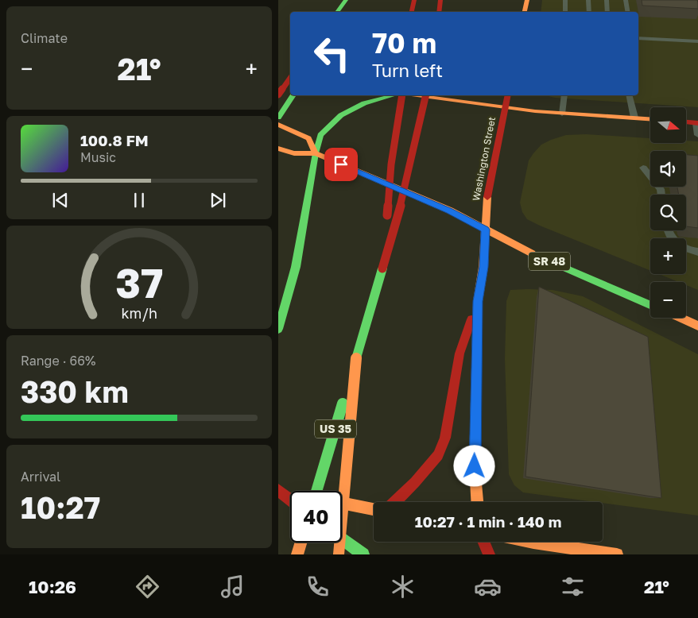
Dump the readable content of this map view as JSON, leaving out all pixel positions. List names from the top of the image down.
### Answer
{
  "streets": {
    "main road": ["Washington Street", "SR 48", "US 35"]
  },
  "crossings": [
    ["Washington Street", "SR 48"]
  ],
  "north": "right",
  "page": {
    "tile": [
      "Climate",
      ["Range · 66%", "330 km"],
      ["Arrival", "10:27"]
    ],
    "turn": ["70 m", "Turn left"],
    "heat": ["−", "21°", "+"],
    "map_buttons": ["+", "−"],
    "song": ["100.8 FM", "Music"],
    "limit": "40",
    "trip": "10:27 · 1 min · 140 m",
    "tabs": ["10:26", "21°"],
    "gauge": ["37", "km/h"]
  }
}
